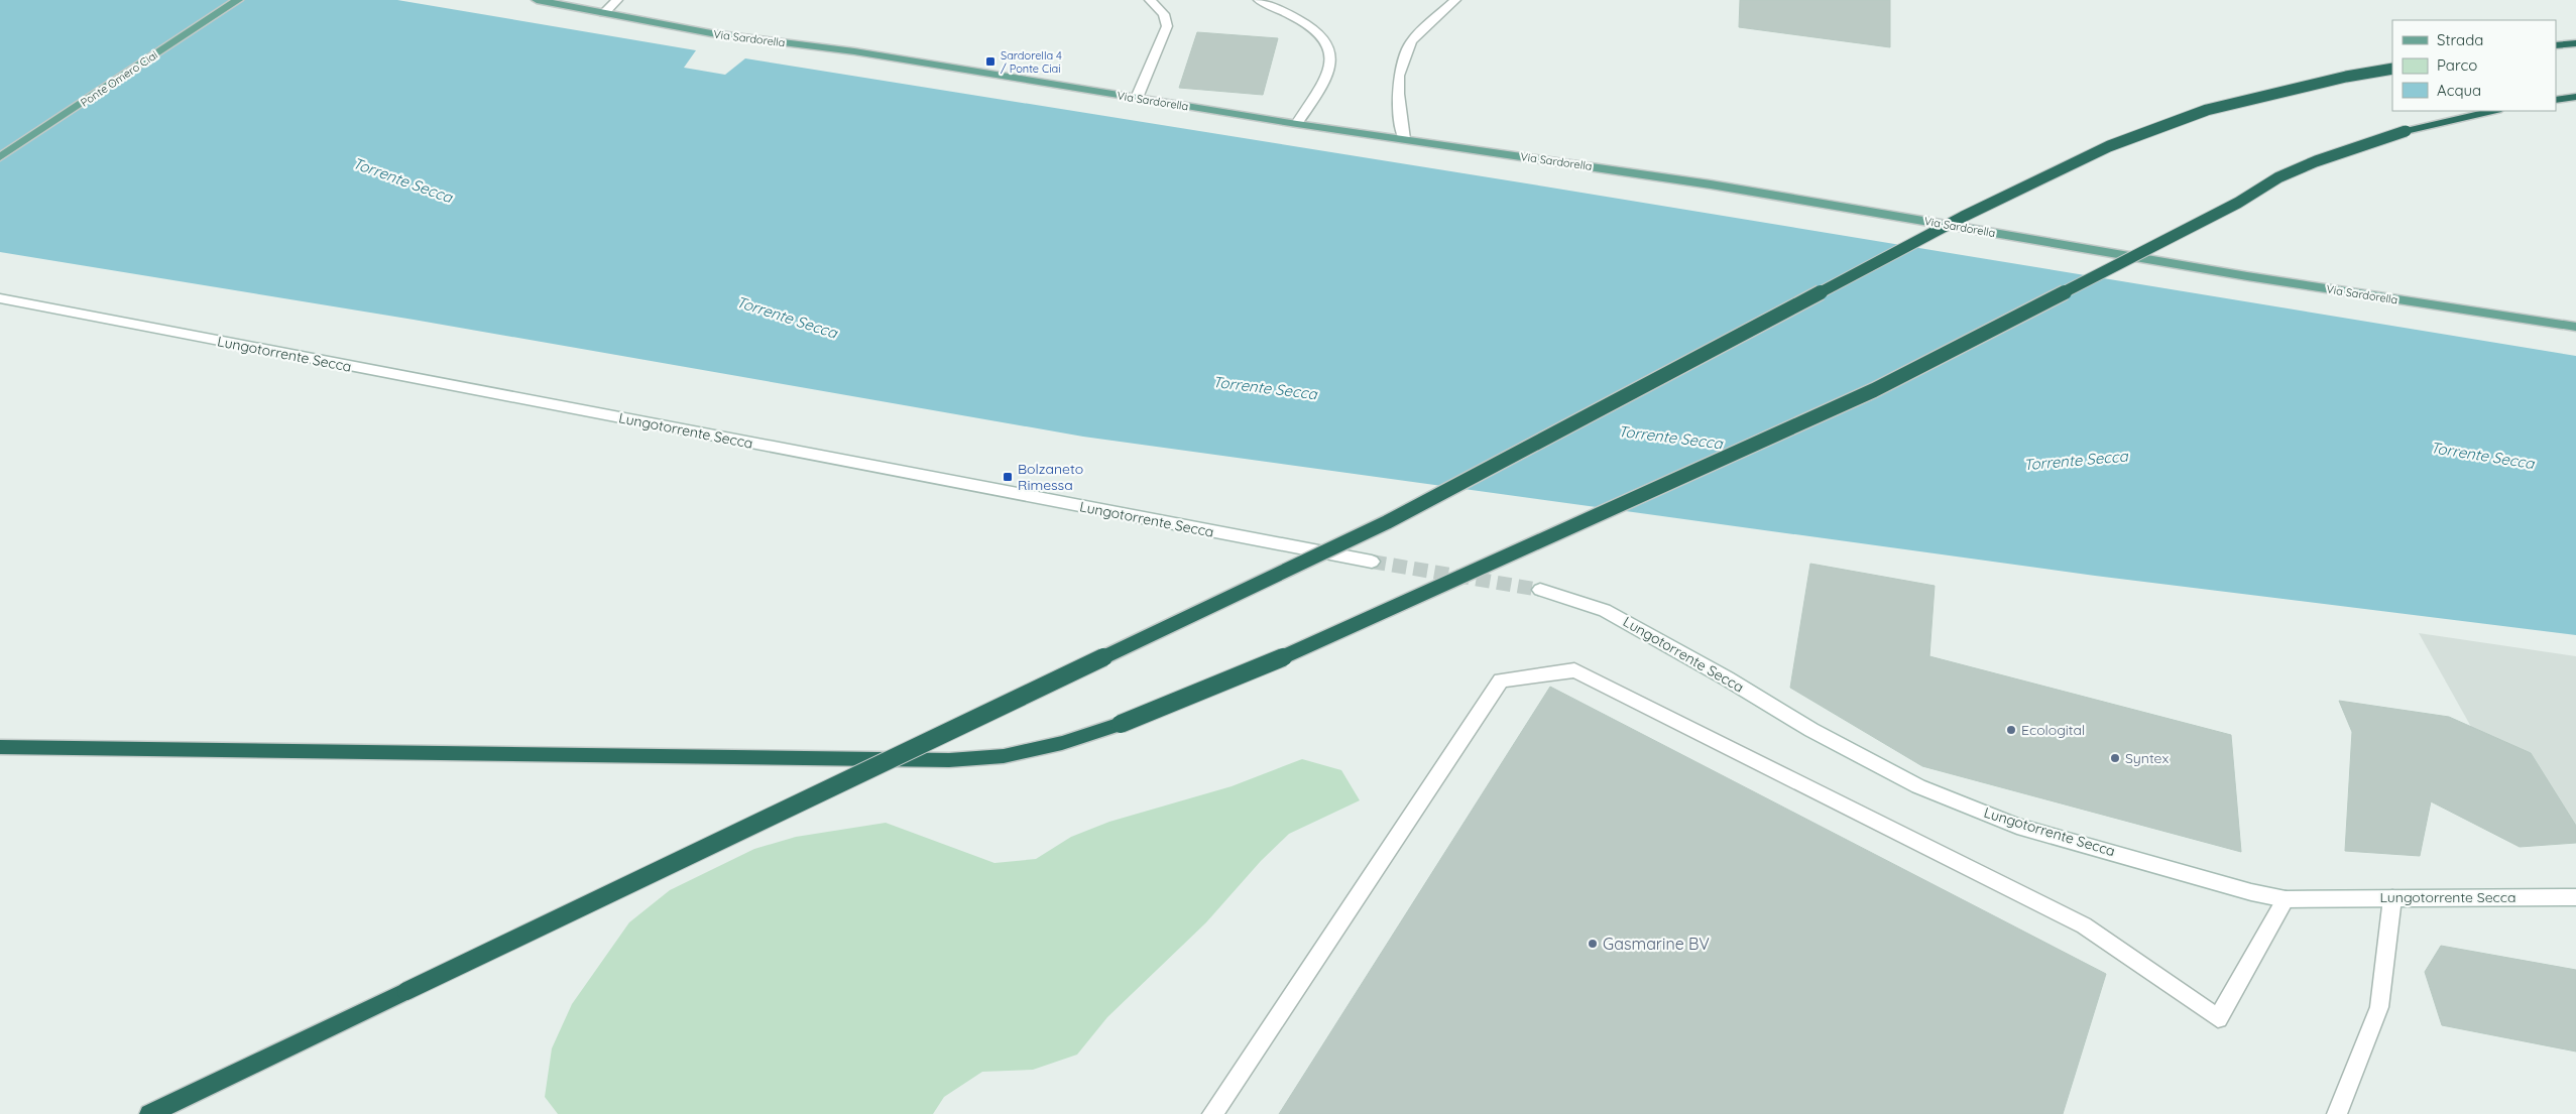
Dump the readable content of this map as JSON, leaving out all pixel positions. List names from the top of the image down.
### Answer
{
  "streets": {
    "main road": ["Via Sardorella", "Ponte Omero Ciai", "Lungotorrente Secca"]
  },
  "water": ["Torrente Secca"],
  "places": {
    "transit": ["Sardorella 4 / Ponte Ciai", "Bolzaneto Rimessa"],
    "other": ["Ecologital", "Syntex", "Gasmarine BV"]
  },
  "legend": ["Strada", "Parco", "Acqua"]
}
